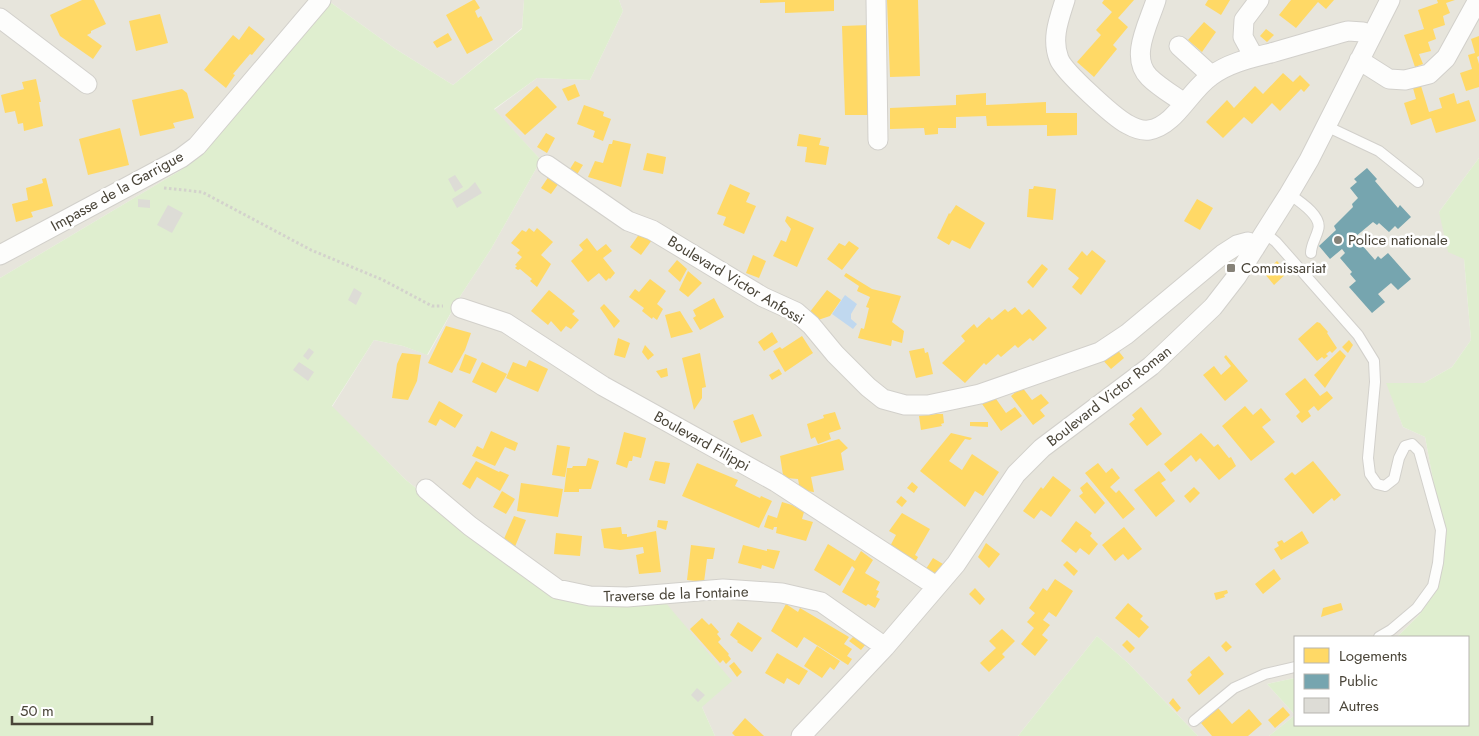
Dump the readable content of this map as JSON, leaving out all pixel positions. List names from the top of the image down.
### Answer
{
  "streets": {
    "street": [
      "Impasse de la Garrigue",
      "Boulevard Victor Anfossi",
      "Boulevard Victor Roman",
      "Boulevard Filippi",
      "Traverse de la Fontaine"
    ]
  },
  "crossings": [
    ["Boulevard Victor Anfossi", "Boulevard Victor Roman"],
    ["Boulevard Victor Roman", "Boulevard Filippi"],
    ["Boulevard Victor Roman", "Traverse de la Fontaine"]
  ],
  "places": {
    "other": ["Police nationale"],
    "transit": ["Commissariat"]
  },
  "legend": ["Logements", "Public", "Autres"],
  "scale_bar": "50 m"
}
